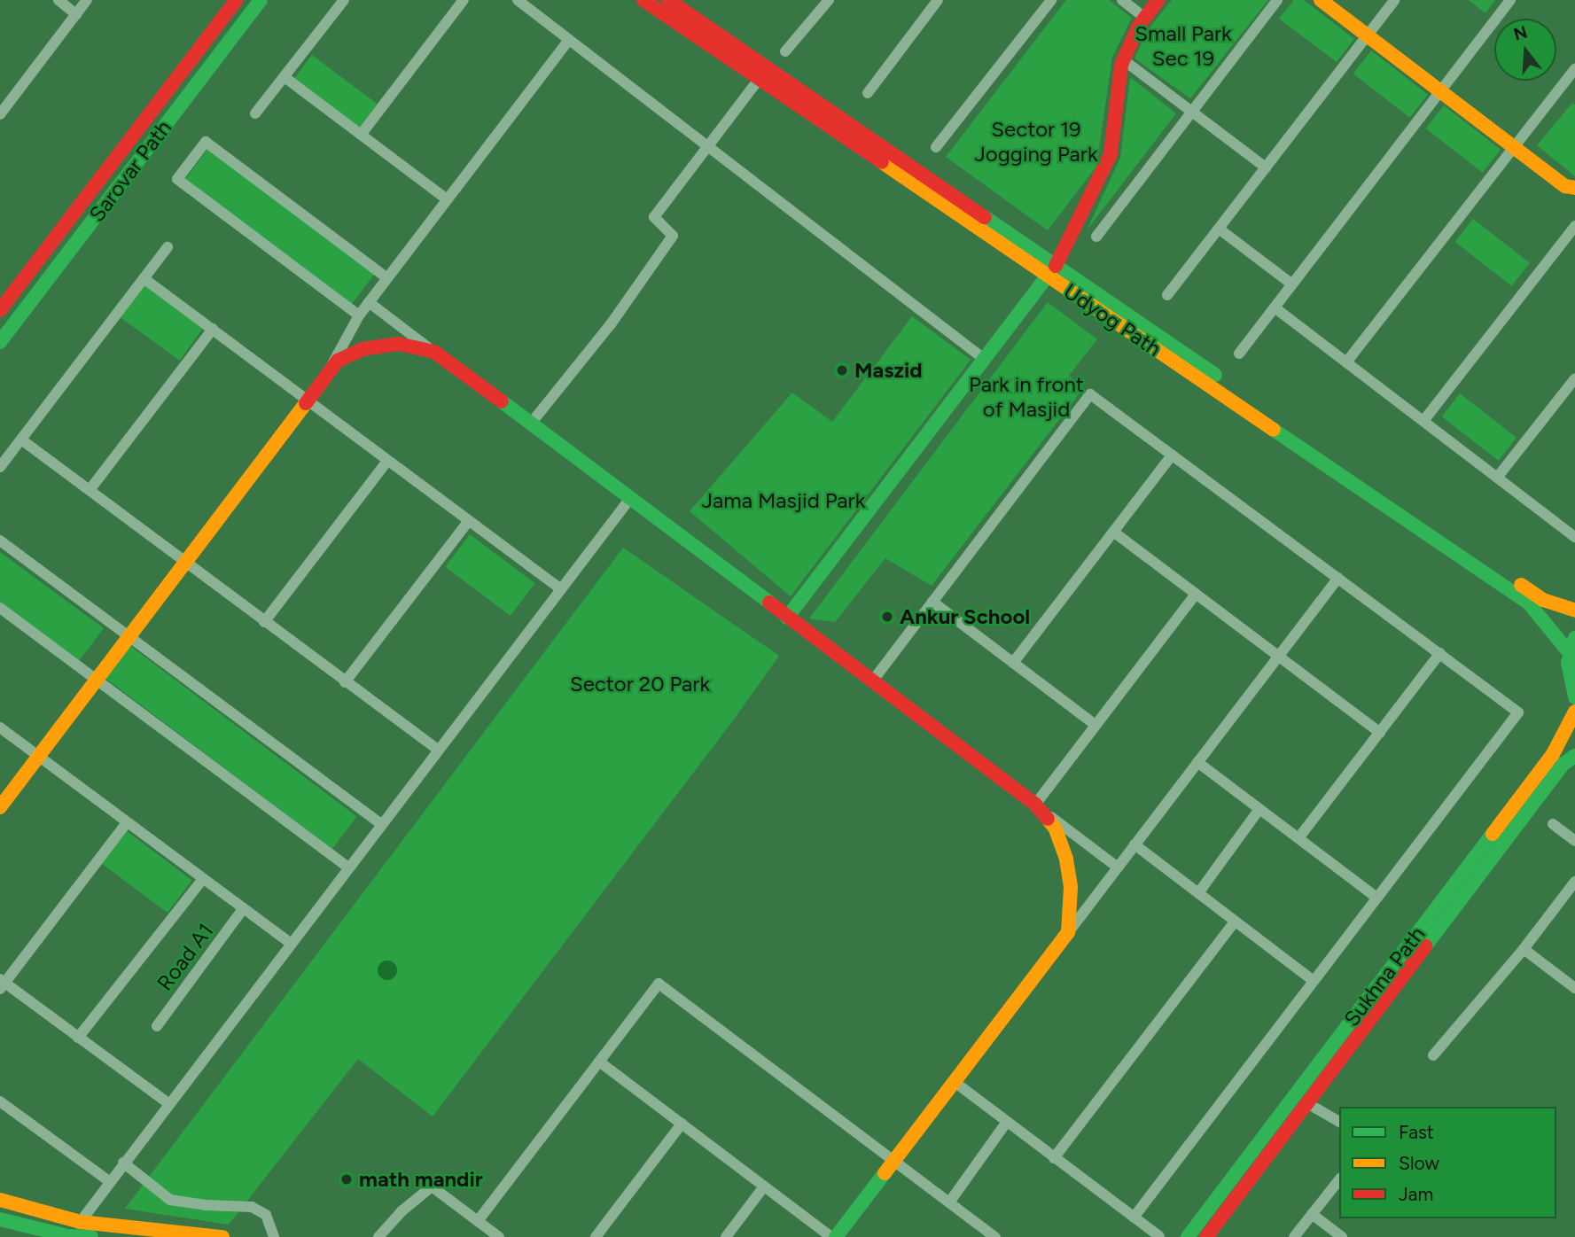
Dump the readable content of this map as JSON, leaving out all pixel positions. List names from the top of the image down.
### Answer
{
  "streets": {
    "main road": ["Sarovar Path", "Udyog Path", "Sukhna Path"],
    "street": ["Road A1"]
  },
  "parks": [
    "Small Park Sec 19",
    "Sector 19 Jogging Park",
    "Park in front of Masjid",
    "Jama Masjid Park",
    "Sector 20 Park"
  ],
  "places": ["Maszid", "Ankur School", "math mandir"],
  "legend": ["Fast", "Slow", "Jam"],
  "north": "top"
}
